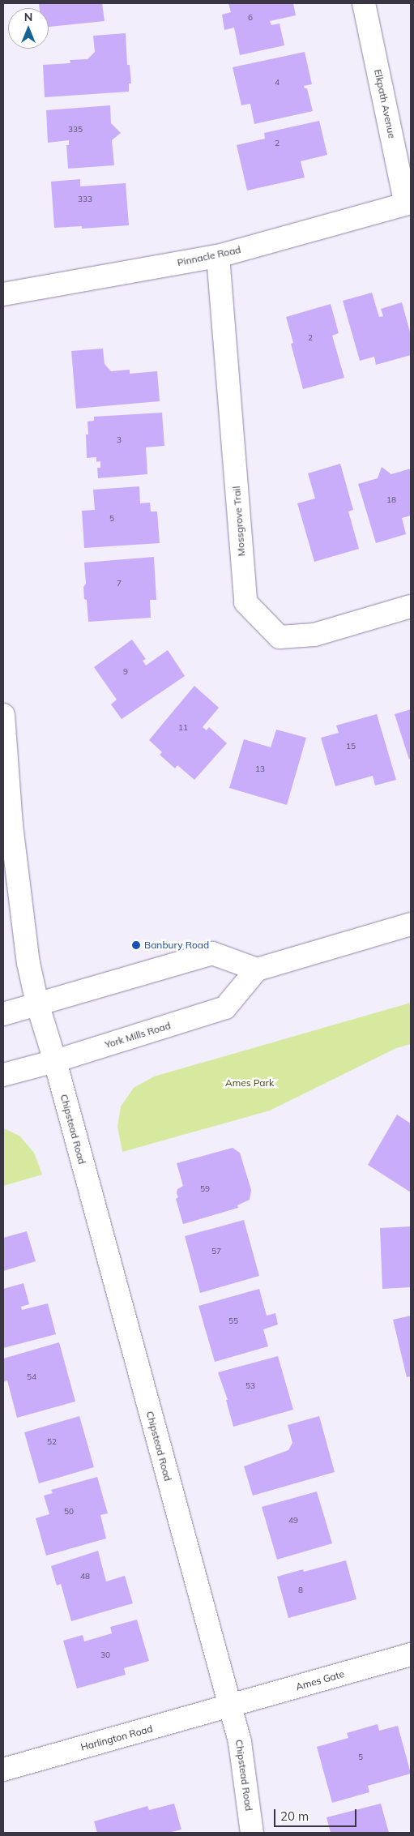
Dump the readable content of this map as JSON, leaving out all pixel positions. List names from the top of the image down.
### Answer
{
  "streets": {
    "street": [
      "Elkpath Avenue",
      "Pinnacle Road",
      "Mossgrove Trail",
      "York Mills Road",
      "Chipstead Road",
      "Ames Gate",
      "Harlington Road"
    ]
  },
  "crossings": [
    ["Elkpath Avenue", "Pinnacle Road"],
    ["Pinnacle Road", "Mossgrove Trail"],
    ["York Mills Road", "Chipstead Road"],
    ["Chipstead Road", "Ames Gate"],
    ["Chipstead Road", "Harlington Road"],
    ["Ames Gate", "Harlington Road"]
  ],
  "parks": ["Ames Park"],
  "places": ["Banbury Road"],
  "house_numbers": [
    "6",
    "4",
    "335",
    "2",
    "333",
    "2",
    "3",
    "18",
    "5",
    "7",
    "9",
    "11",
    "15",
    "13",
    "59",
    "57",
    "55",
    "54",
    "53",
    "52",
    "50",
    "49",
    "48",
    "8",
    "30",
    "5"
  ],
  "scale_bar": "20 m",
  "north": "top"
}
